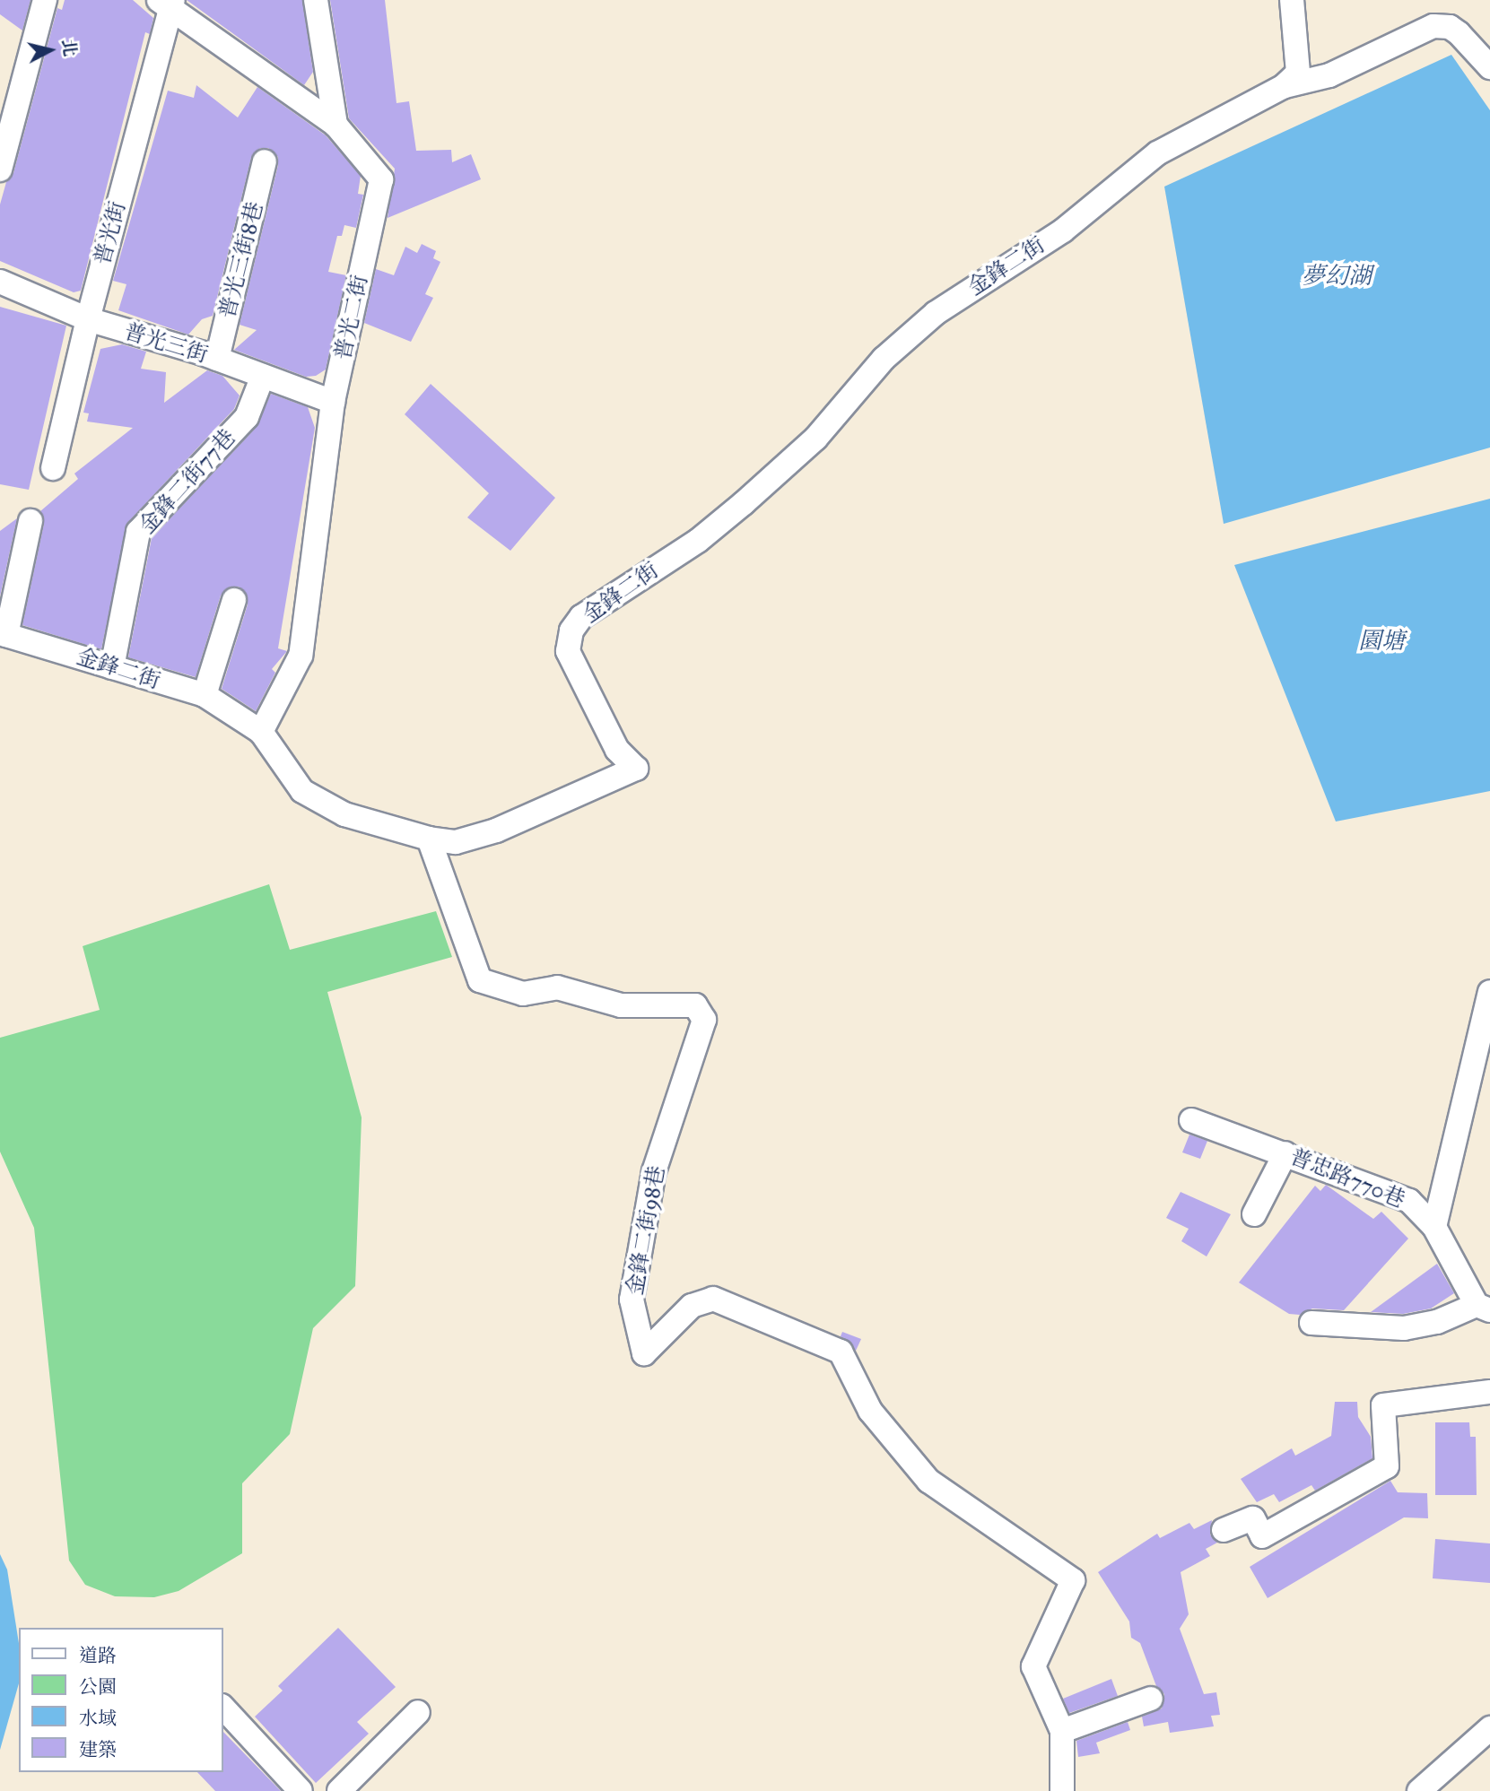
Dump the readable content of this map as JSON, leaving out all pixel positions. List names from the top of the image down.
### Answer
{
  "streets": {
    "street": [
      "普光街",
      "普光三街8巷",
      "金鋒二街",
      "普光二街",
      "普光三街",
      "金鋒二街77巷",
      "普忠路770巷",
      "金鋒二街98巷"
    ]
  },
  "crossings": [
    ["普光街", "普光二街"],
    ["普光街", "普光三街"],
    ["普光三街8巷", "普光三街"],
    ["金鋒二街", "普光二街"],
    ["金鋒二街", "金鋒二街77巷"],
    ["金鋒二街", "金鋒二街98巷"],
    ["普光二街", "普光三街"],
    ["普光三街", "金鋒二街77巷"]
  ],
  "water": ["夢幻湖", "園塘"],
  "legend": [
    "道路",
    "公園",
    "水域",
    "建築"
  ],
  "north": "right"
}
